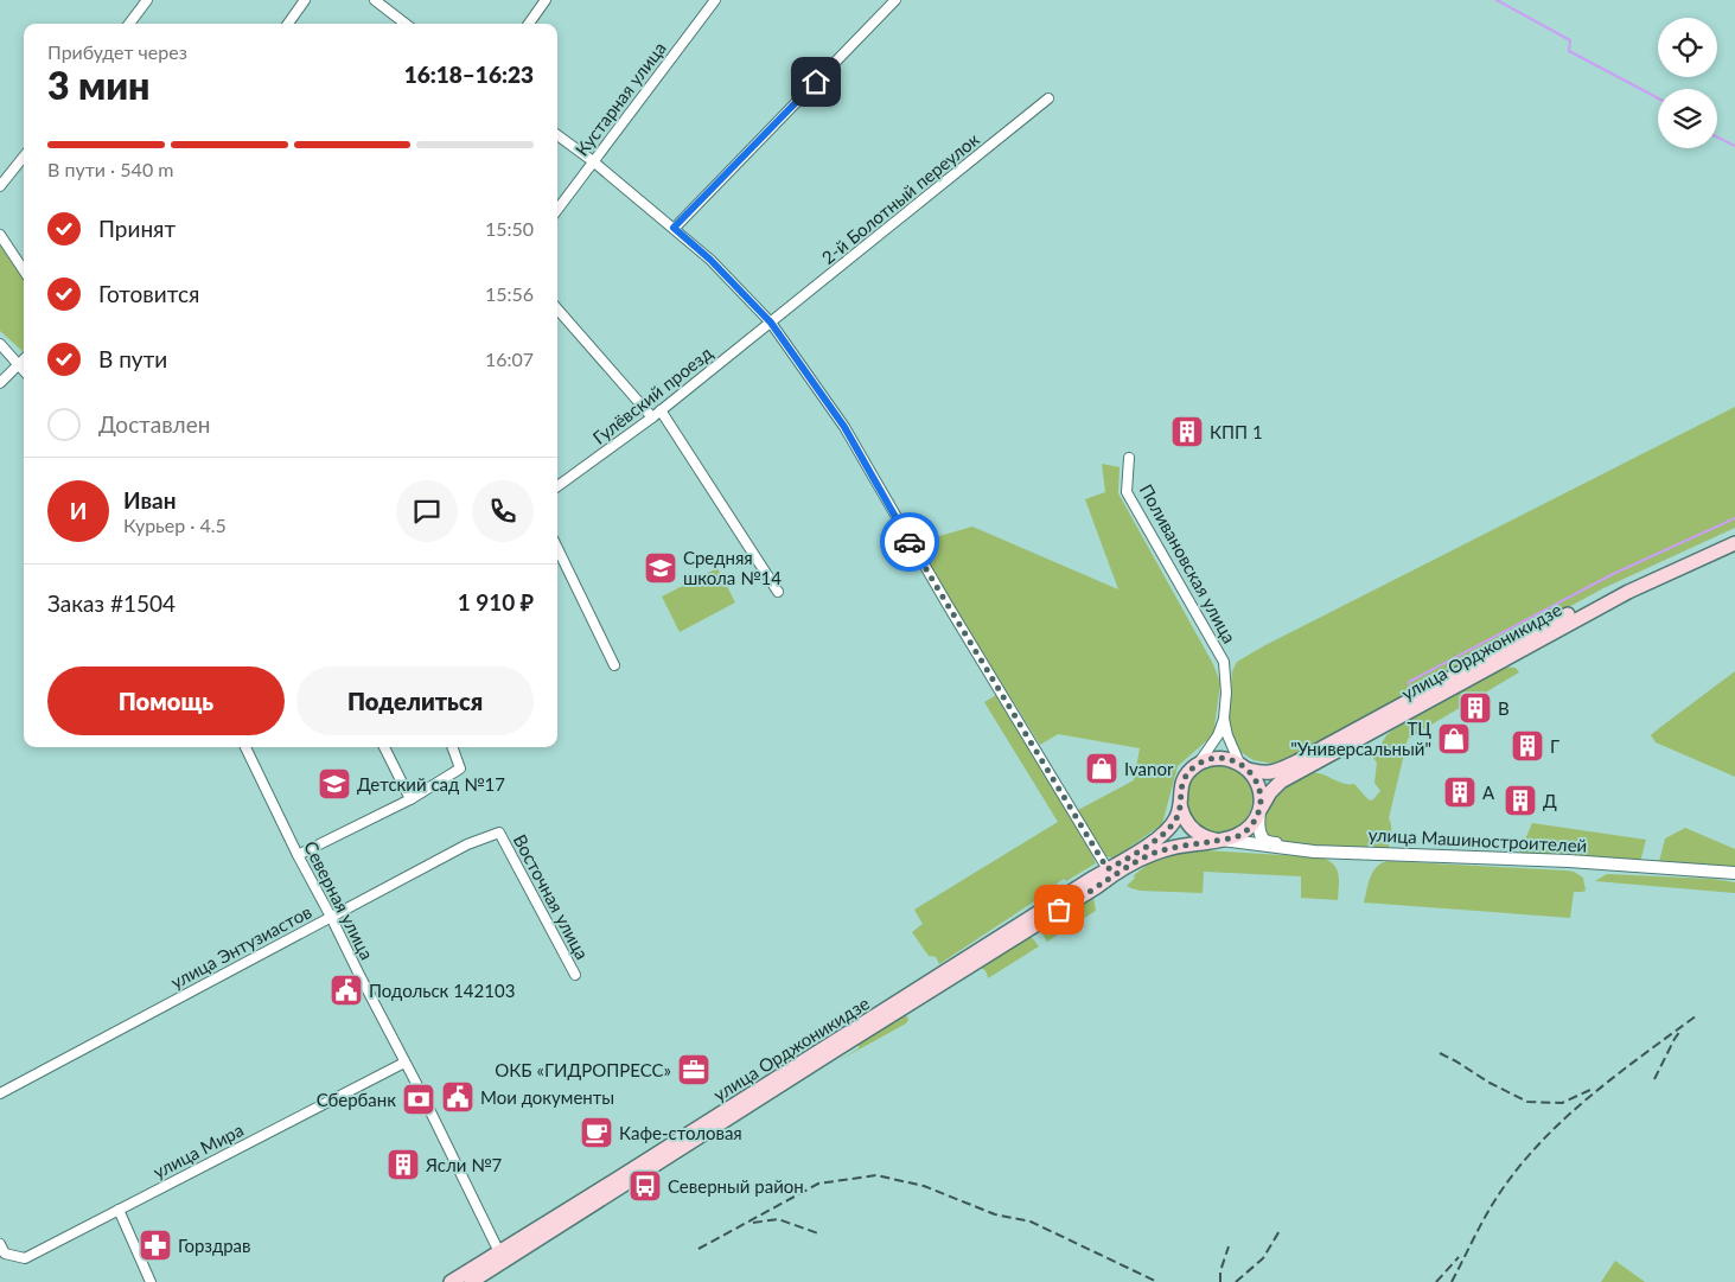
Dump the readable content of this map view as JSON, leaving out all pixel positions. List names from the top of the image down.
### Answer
{
  "streets": {
    "main road": ["улица Орджоникидзе"],
    "street": [
      "Кустарная улица",
      "2-й Болотный переулок",
      "Гулёвский проезд",
      "Поливановская улица",
      "улица Машиностроителей",
      "Восточная улица",
      "Северная улица",
      "улица Энтузиастов",
      "улица Мира"
    ]
  },
  "crossings": [
    ["2-й Болотный переулок", "Гулёвский проезд"],
    ["улица Орджоникидзе", "улица Машиностроителей"],
    ["улица Орджоникидзе", "Северная улица"],
    ["Восточная улица", "улица Энтузиастов"],
    ["Северная улица", "улица Энтузиастов"],
    ["Северная улица", "улица Мира"]
  ],
  "places": {
    "building": [
      "КПП 1",
      "В",
      "Г",
      "А",
      "Д",
      "Ясли №7"
    ],
    "school or university": ["Средняя школа №14", "Детский сад №17"],
    "shop": ["ТЦ \"Универсальный\"", "Ivanor"],
    "public building": ["Подольск 142103", "Мои документы"],
    "office": ["ОКБ «ГИДРОПРЕСС»"],
    "bank": ["Сбербанк"],
    "cafe": ["Кафе-столовая"],
    "bus stop": ["Северный район"],
    "pharmacy": ["Горздрав"]
  },
  "page": {
    "heading": ["3 мин", "Прибудет через", "16:18–16:23"],
    "panel": [
      "Иван",
      "Курьер · 4.5",
      "Заказ #1504",
      "1 910 ₽"
    ],
    "bar": "В пути · 540 m",
    "list": [
      ["Принят", "15:50"],
      ["Готовится", "15:56"],
      ["В пути", "16:07"],
      "Доставлен"
    ],
    "round": "И",
    "buttons": ["Помощь", "Поделиться"]
  }
}
